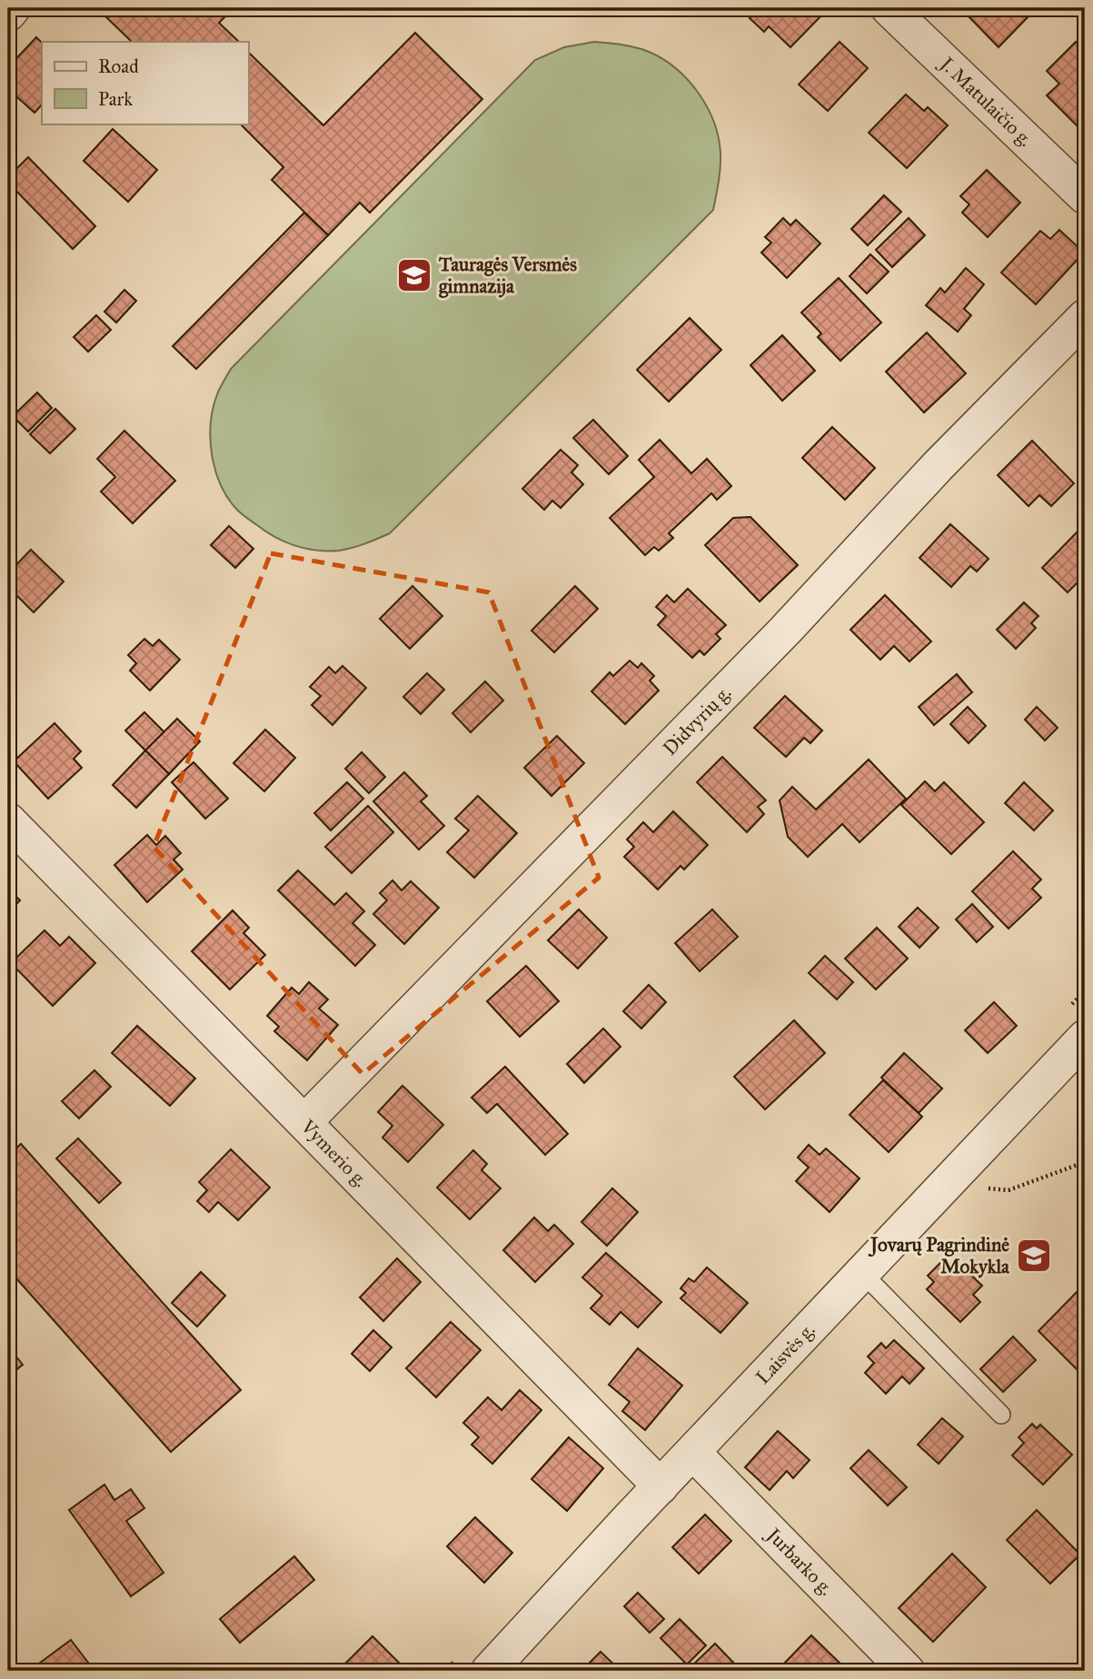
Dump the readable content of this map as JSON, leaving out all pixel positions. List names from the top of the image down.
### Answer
{
  "streets": {
    "street": [
      "J. Matulaičio g.",
      "Didvyrių g.",
      "Vymerio g.",
      "Laisvės g.",
      "Jurbarko g."
    ]
  },
  "crossings": [
    ["Didvyrių g.", "Vymerio g."],
    ["Vymerio g.", "Laisvės g."],
    ["Laisvės g.", "Jurbarko g."]
  ],
  "places": {
    "school or university": ["Tauragės Versmės gimnazija", "Jovarų Pagrindinė Mokykla"]
  },
  "legend": ["Road", "Park"]
}
